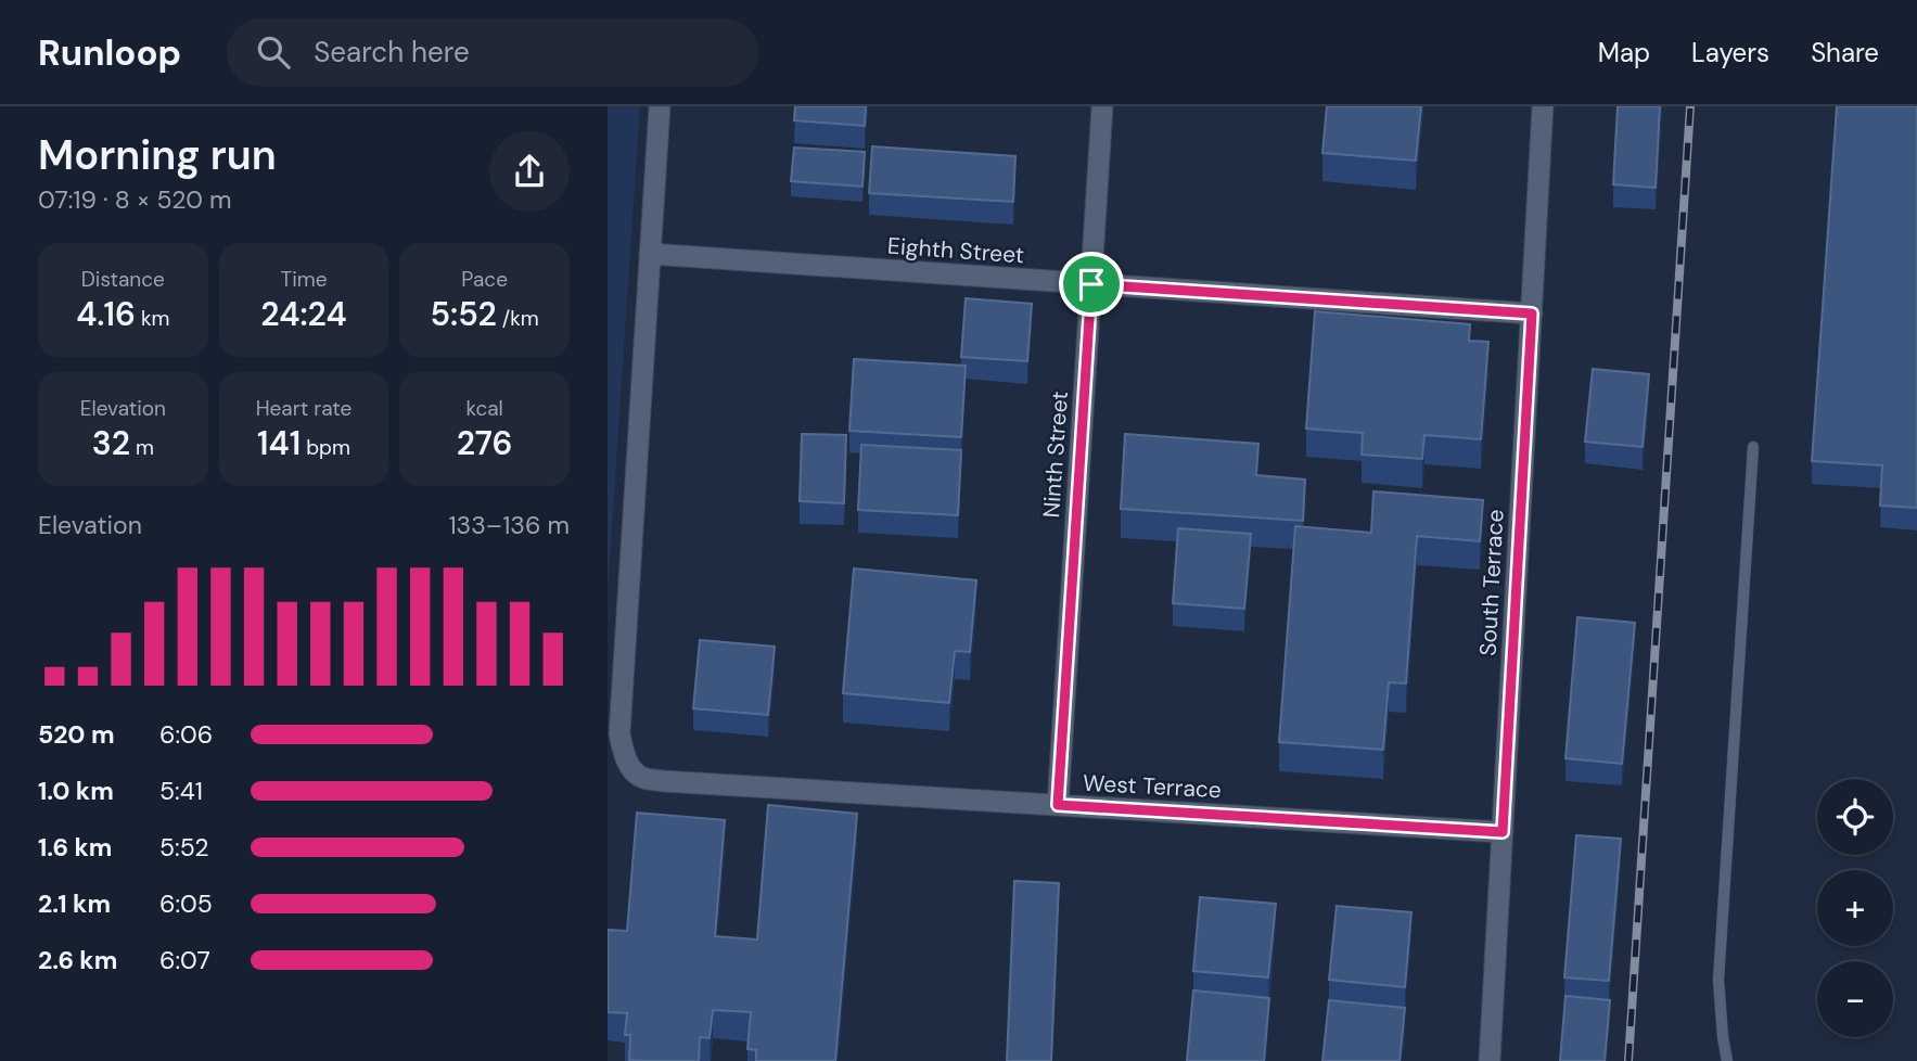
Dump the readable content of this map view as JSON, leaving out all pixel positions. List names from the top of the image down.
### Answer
{
  "streets": {
    "street": [
      "Eighth Street",
      "Ninth Street",
      "South Terrace",
      "West Terrace"
    ]
  },
  "crossings": [
    ["Eighth Street", "Ninth Street"],
    ["Eighth Street", "South Terrace"],
    ["Eighth Street", "West Terrace"],
    ["Ninth Street", "West Terrace"],
    ["South Terrace", "West Terrace"]
  ],
  "page": {
    "header": "Runloop",
    "search": "Search here",
    "nav": ["Map", "Layers", "Share"],
    "heading": ["Morning run", "07:19 · 8 × 520 m"],
    "stats": [
      ["Distance", "4.16 km"],
      ["Time", "24:24"],
      ["Pace", "5:52 /km"],
      ["Elevation", "32 m"],
      ["Heart rate", "141 bpm"],
      ["kcal", "276"]
    ],
    "chart": ["Elevation", "133–136 m"],
    "list": [
      {
        "name": "520 m",
        "note": "6:06"
      },
      {
        "name": "1.0 km",
        "note": "5:41"
      },
      {
        "name": "1.6 km",
        "note": "5:52"
      },
      {
        "name": "2.1 km",
        "note": "6:05"
      },
      {
        "name": "2.6 km",
        "note": "6:07"
      }
    ],
    "map_buttons": ["+", "−"]
  }
}
